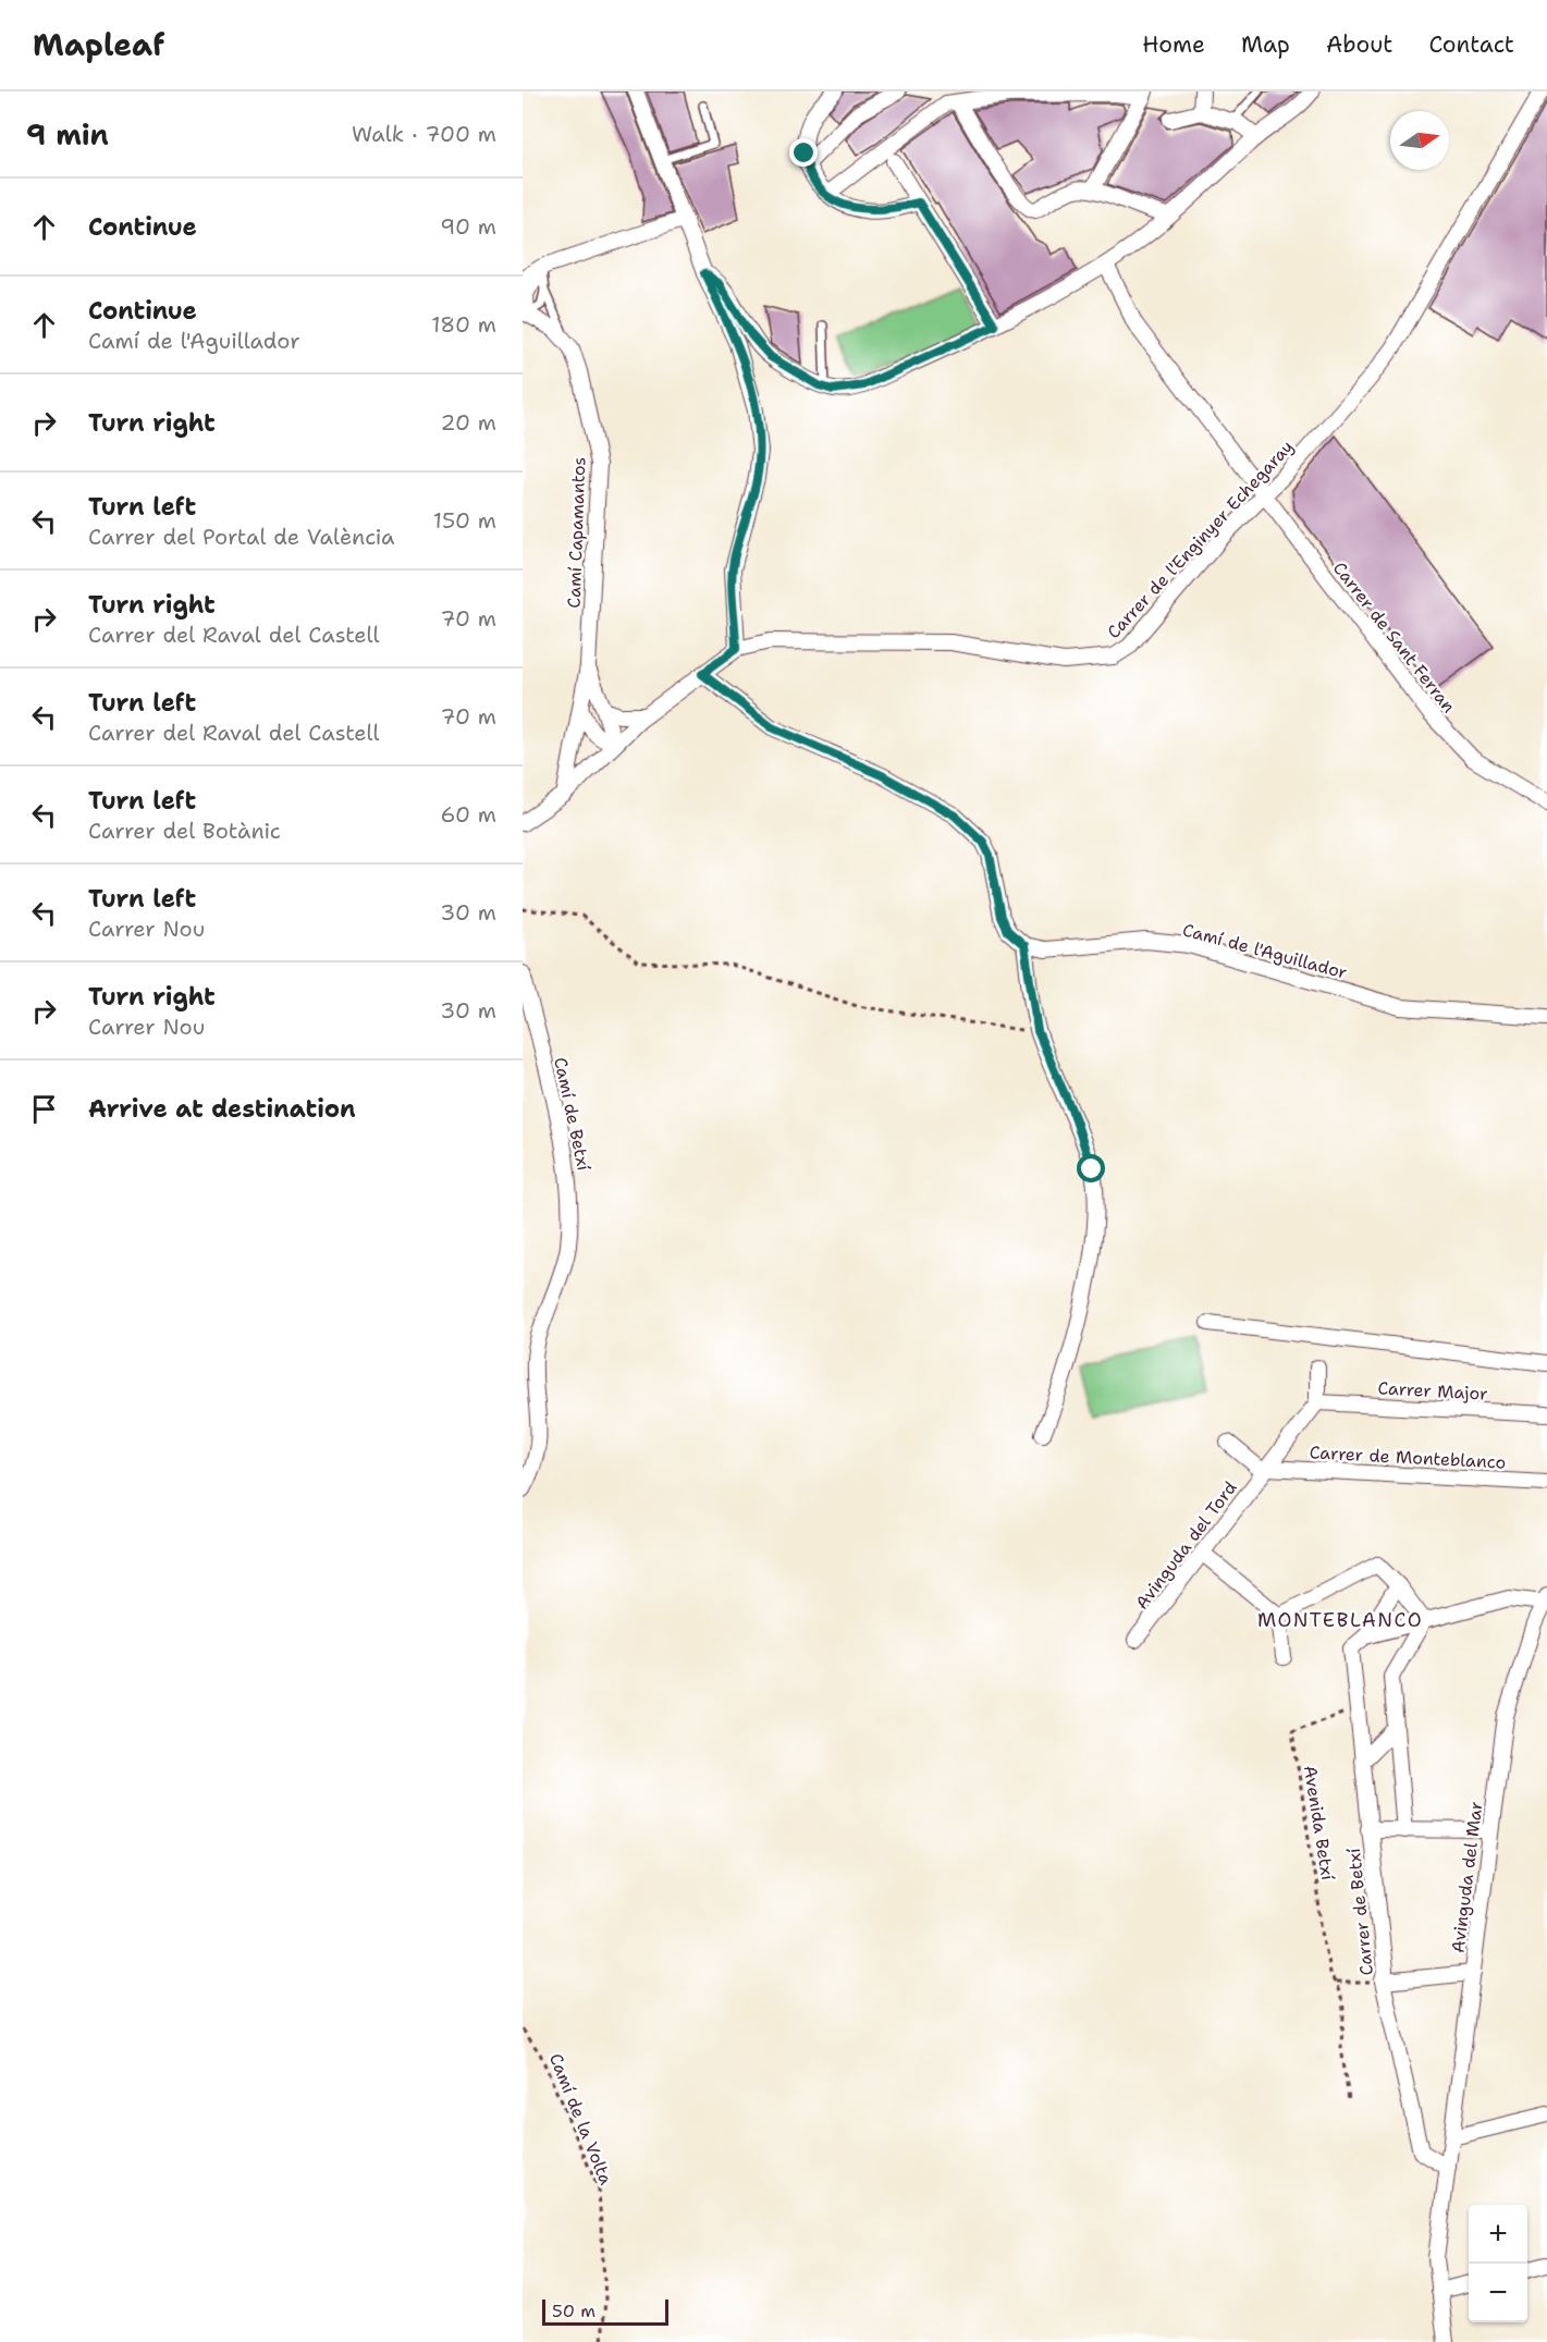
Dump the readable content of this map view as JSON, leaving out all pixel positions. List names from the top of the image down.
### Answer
{
  "streets": {
    "street": [
      "Camí Capamantos",
      "Carrer de l'Enginyer Echegaray",
      "Carrer de Sant Ferran",
      "Camí de l'Aguillador",
      "Camí de Betxí",
      "Carrer Major",
      "Carrer de Monteblanco",
      "Avinguda del Tord",
      "Avinguda del Mar",
      "Carrer de Betxí"
    ],
    "path": ["Avenida Betxí", "Camí de la Volta"]
  },
  "crossings": [
    ["Carrer de l'Enginyer Echegaray", "Carrer de Sant Ferran"],
    ["Carrer de Monteblanco", "Avinguda del Tord"],
    ["Avenida Betxí", "Carrer de Betxí"],
    ["Avinguda del Mar", "Carrer de Betxí"]
  ],
  "districts": ["MONTEBLANCO"],
  "scale_bar": "50 m",
  "north": "right",
  "page": {
    "header": "Mapleaf",
    "nav": [
      "Home",
      "Map",
      "About",
      "Contact"
    ],
    "heading": ["9 min", "Walk · 700 m"],
    "list": [
      ["Continue", "90 m"],
      ["Continue", "Camí de l'Aguillador", "180 m"],
      ["Turn right", "20 m"],
      ["Turn left", "Carrer del Portal de València", "150 m"],
      ["Turn right", "Carrer del Raval del Castell", "70 m"],
      ["Turn left", "Carrer del Raval del Castell", "70 m"],
      ["Turn left", "Carrer del Botànic", "60 m"],
      ["Turn left", "Carrer Nou", "30 m"],
      ["Turn right", "Carrer Nou", "30 m"],
      "Arrive at destination"
    ],
    "map_buttons": ["+", "−"],
    "scale": "50 m"
  }
}
